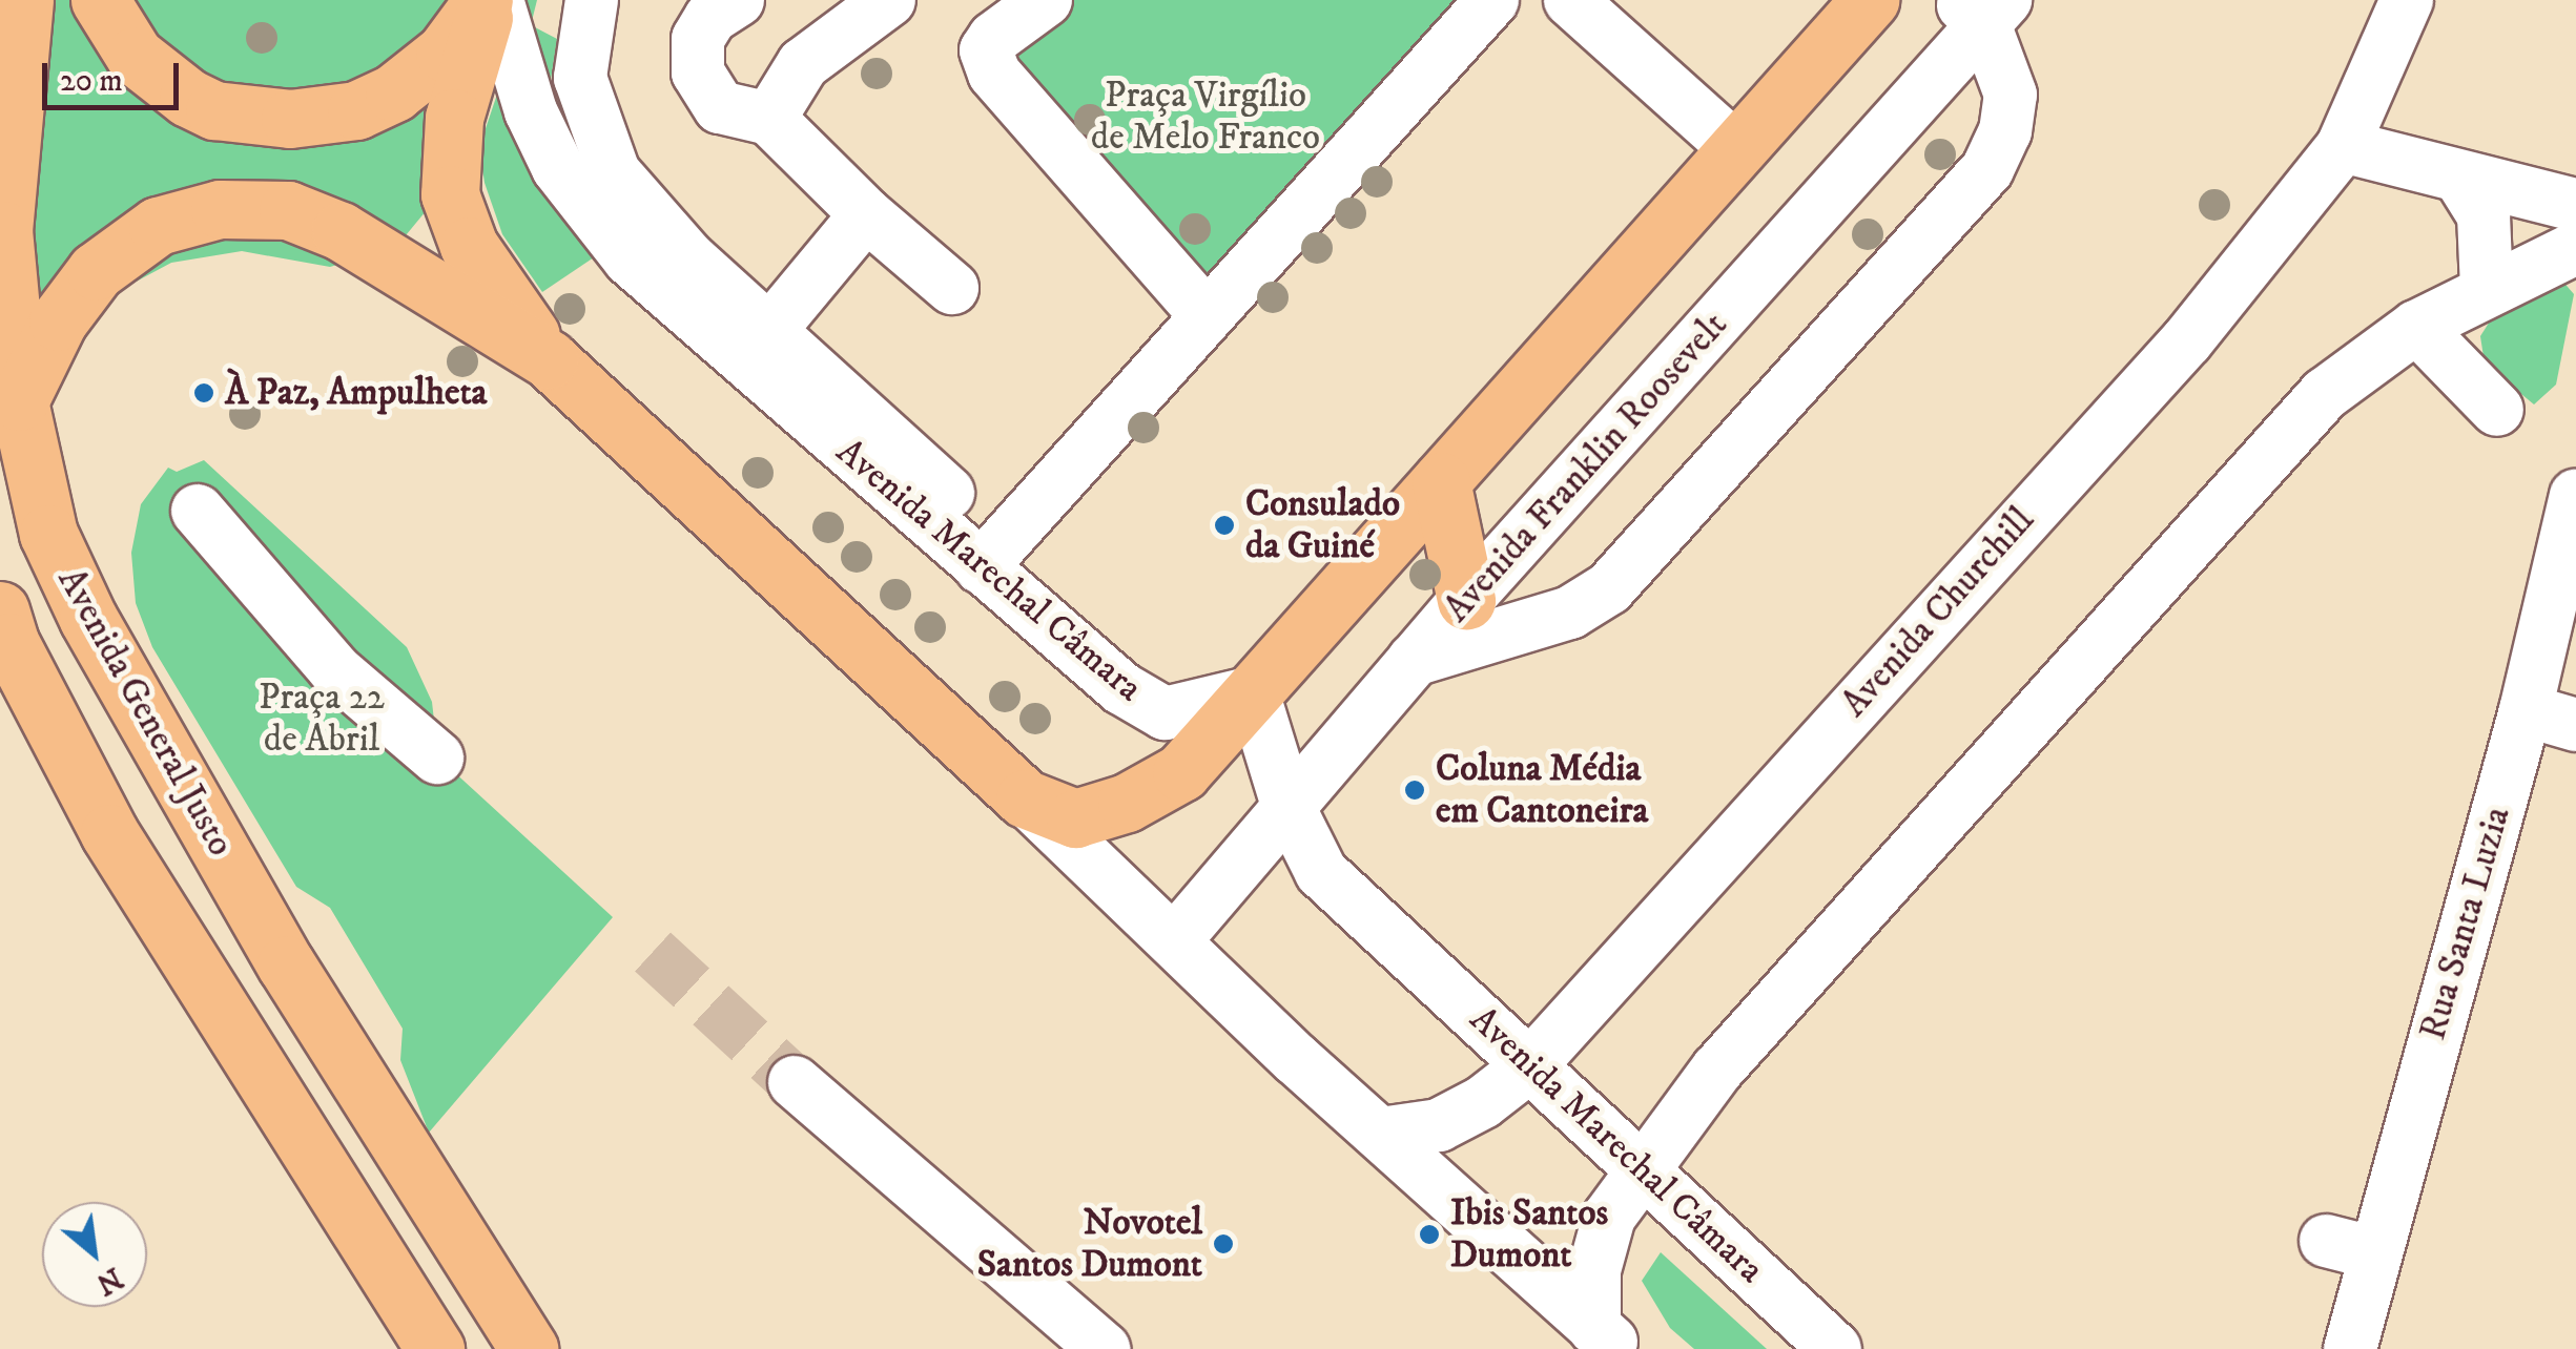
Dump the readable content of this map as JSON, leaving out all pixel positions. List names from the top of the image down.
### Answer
{
  "streets": {
    "main road": ["Avenida General Justo"],
    "street": [
      "Avenida Franklin Roosevelt",
      "Avenida Marechal Câmara",
      "Avenida Churchill",
      "Rua Santa Luzia"
    ]
  },
  "crossings": [
    ["Avenida Franklin Roosevelt", "Avenida Marechal Câmara"],
    ["Avenida Marechal Câmara", "Avenida Churchill"]
  ],
  "parks": ["Praça Virgílio de Melo Franco", "Praça 22 de Abril"],
  "places": [
    "À Paz, Ampulheta",
    "Consulado da Guiné",
    "Coluna Média em Cantoneira",
    "Ibis Santos Dumont",
    "Novotel Santos Dumont"
  ],
  "scale_bar": "20 m",
  "north": "bottom right"
}
